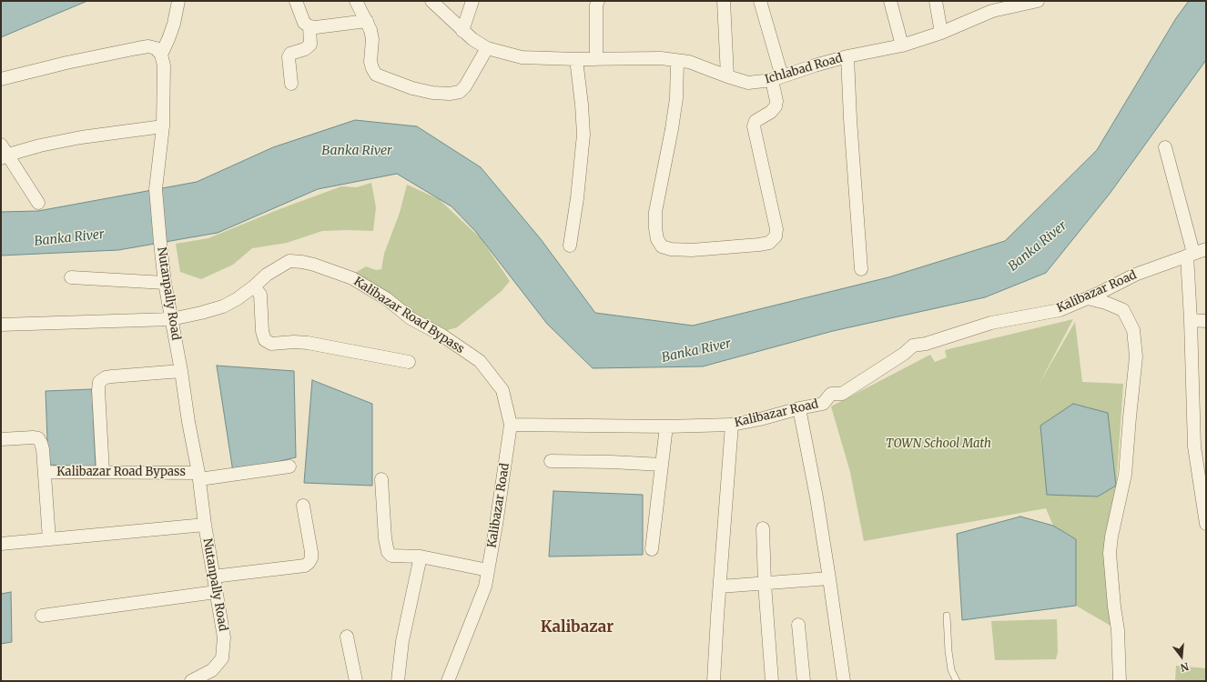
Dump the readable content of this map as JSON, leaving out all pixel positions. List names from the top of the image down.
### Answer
{
  "streets": {
    "street": [
      "Ichlabad Road",
      "Kalibazar Road",
      "Nutanpally Road",
      "Kalibazar Road Bypass"
    ]
  },
  "crossings": [
    ["Kalibazar Road", "Kalibazar Road Bypass"],
    ["Nutanpally Road", "Kalibazar Road Bypass"]
  ],
  "districts": ["Kalibazar"],
  "water": ["Banka River"],
  "parks": ["TOWN School Math"],
  "north": "bottom"
}
